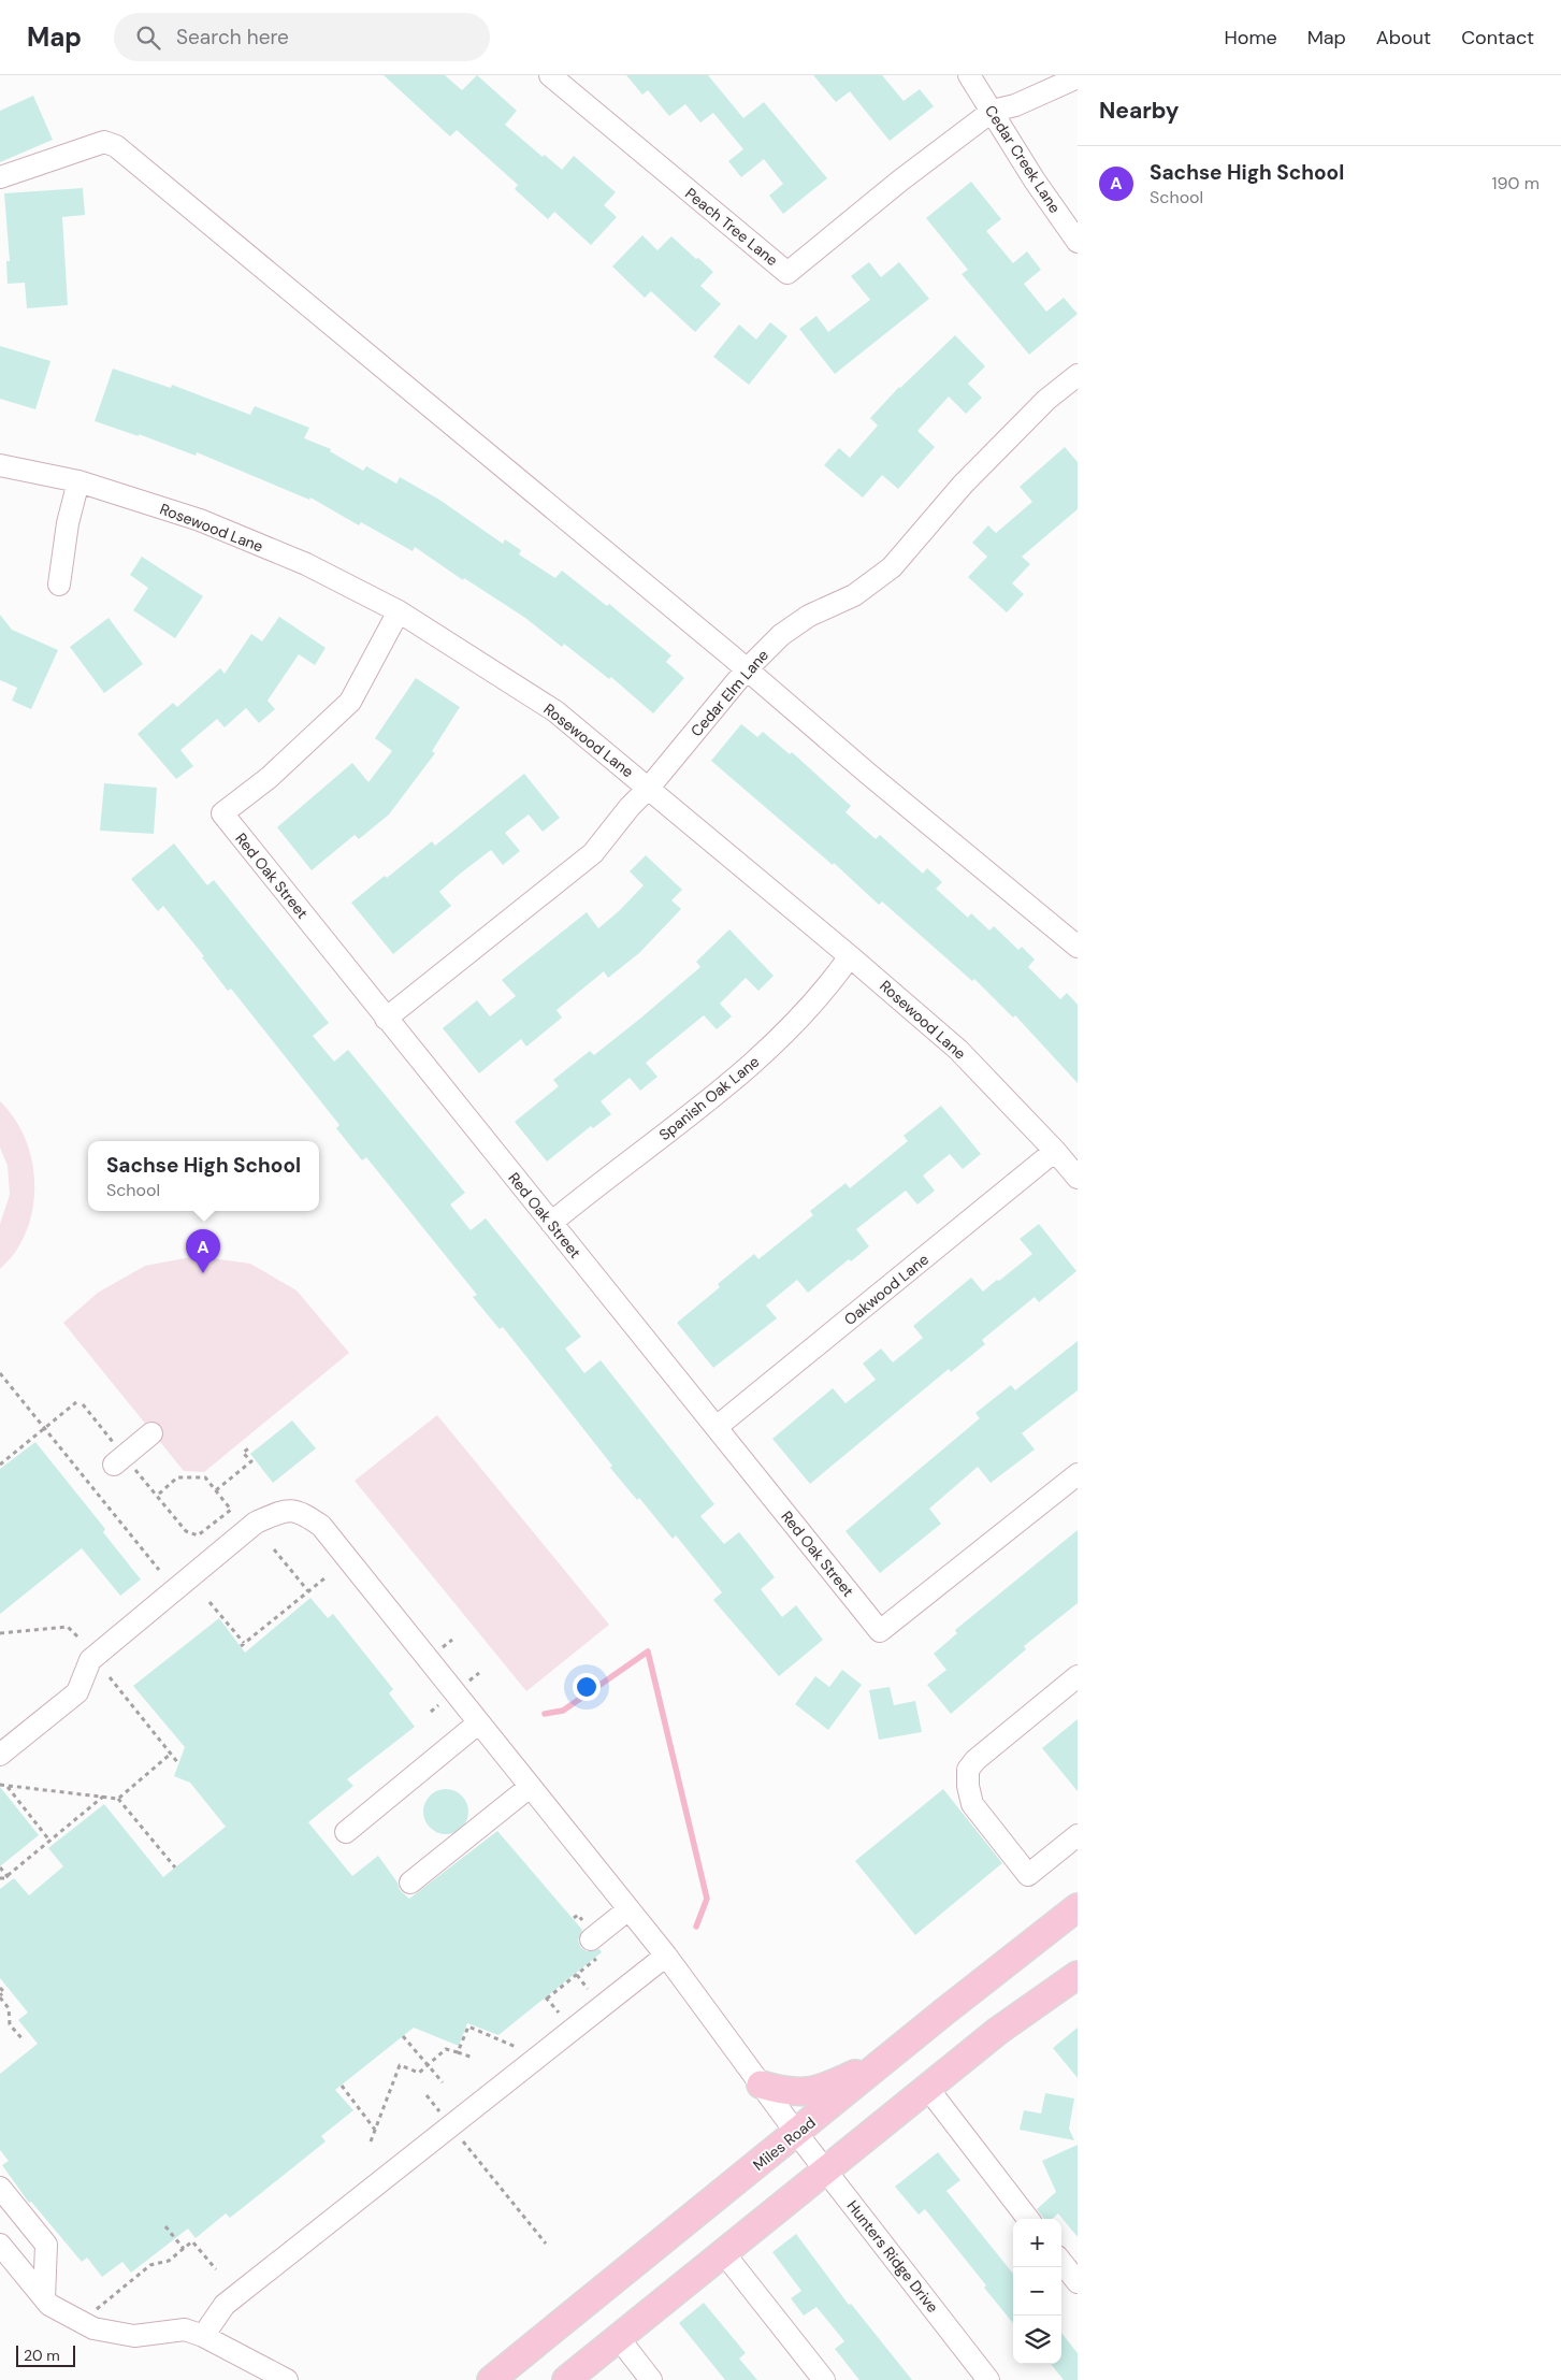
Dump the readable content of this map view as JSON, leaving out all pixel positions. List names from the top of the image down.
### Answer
{
  "streets": {
    "main road": ["Miles Road"],
    "street": [
      "Cedar Creek Lane",
      "Peach Tree Lane",
      "Rosewood Lane",
      "Cedar Elm Lane",
      "Red Oak Street",
      "Spanish Oak Lane",
      "Oakwood Lane",
      "Hunters Ridge Drive"
    ]
  },
  "crossings": [
    ["Cedar Creek Lane", "Peach Tree Lane"],
    ["Rosewood Lane", "Cedar Elm Lane"],
    ["Rosewood Lane", "Red Oak Street"],
    ["Rosewood Lane", "Spanish Oak Lane"],
    ["Rosewood Lane", "Oakwood Lane"],
    ["Cedar Elm Lane", "Red Oak Street"],
    ["Red Oak Street", "Spanish Oak Lane"],
    ["Red Oak Street", "Oakwood Lane"],
    ["Miles Road", "Hunters Ridge Drive"]
  ],
  "scale_bar": "20 m",
  "page": {
    "header": "Map",
    "search": "Search here",
    "nav": [
      "Home",
      "Map",
      "About",
      "Contact"
    ],
    "heading": "Nearby",
    "list": [
      {
        "mark": "A",
        "name": "Sachse High School",
        "note": "School",
        "value": "190 m"
      }
    ],
    "popup": ["Sachse High School", "School"],
    "pins": "A",
    "map_buttons": ["+", "−"],
    "scale": "20 m"
  }
}
